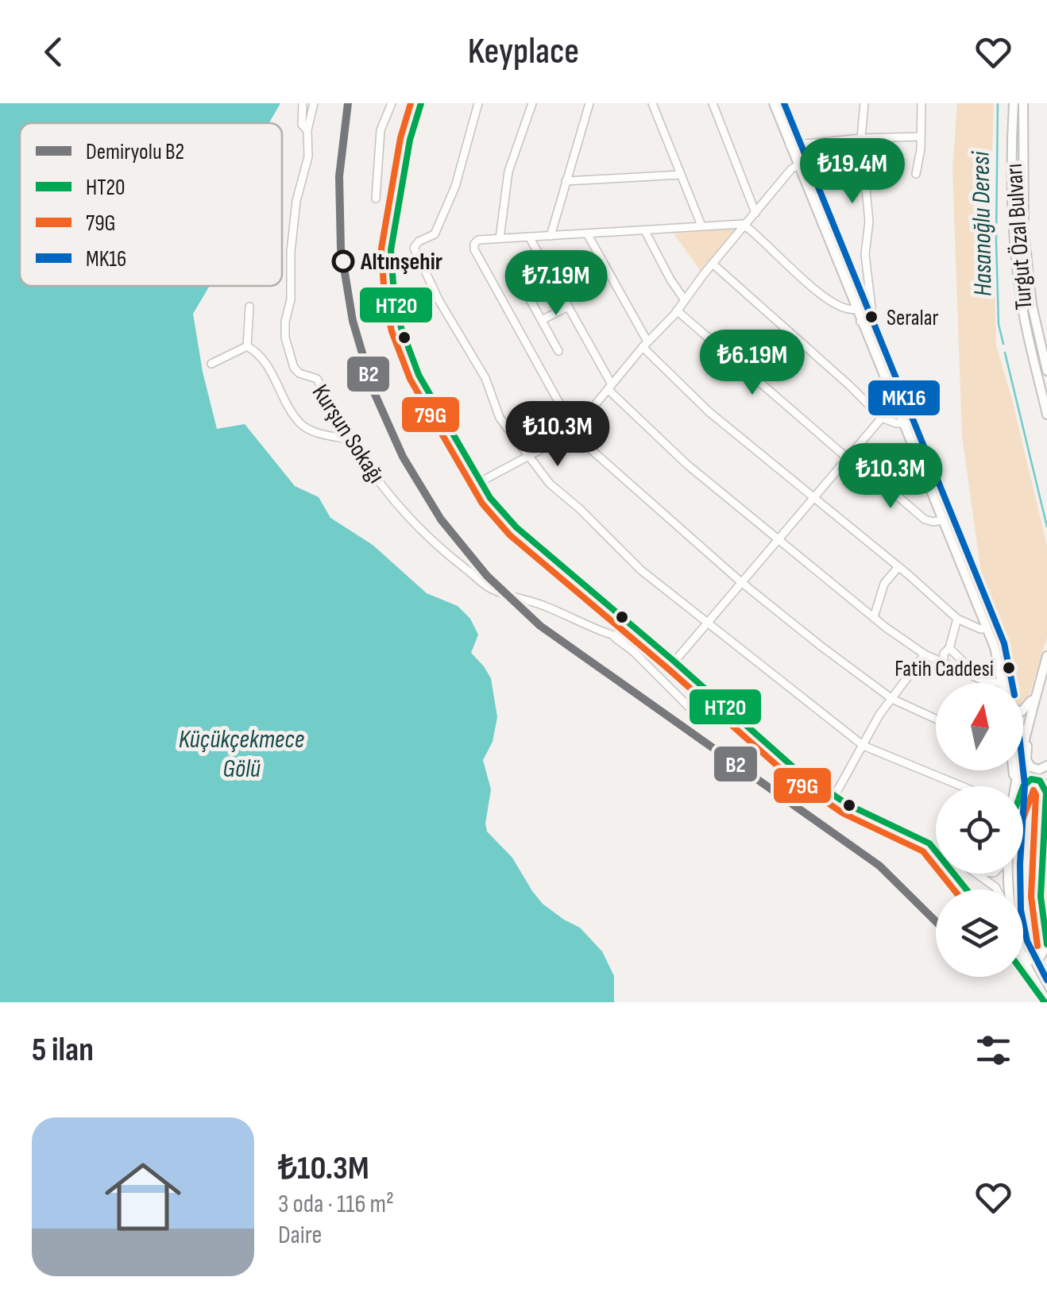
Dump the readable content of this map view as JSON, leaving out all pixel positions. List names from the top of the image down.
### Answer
{
  "streets": {
    "main road": ["Turgut Özal Bulvarı"],
    "street": ["Kurşun Sokağı"]
  },
  "water": ["Hasanoğlu Deresi", "Küçükçekmece Gölü"],
  "places": ["Altınşehir", "Seralar", "Fatih Caddesi"],
  "lines": [
    "rail line B2",
    "transit line HT20",
    "transit line 79G",
    "transit line MK16"
  ],
  "legend": [
    "Demiryolu B2",
    "HT20",
    "79G",
    "MK16"
  ],
  "north": "top",
  "page": {
    "header": "Keyplace",
    "price": [
      "₺19.4M",
      "₺7.19M",
      "₺6.19M",
      "₺10.3M",
      "₺10.3M"
    ],
    "heading": "5 ilan",
    "list": [
      {
        "name": "₺10.3M",
        "note": "3 oda · 116 m² · Daire"
      }
    ]
  }
}
